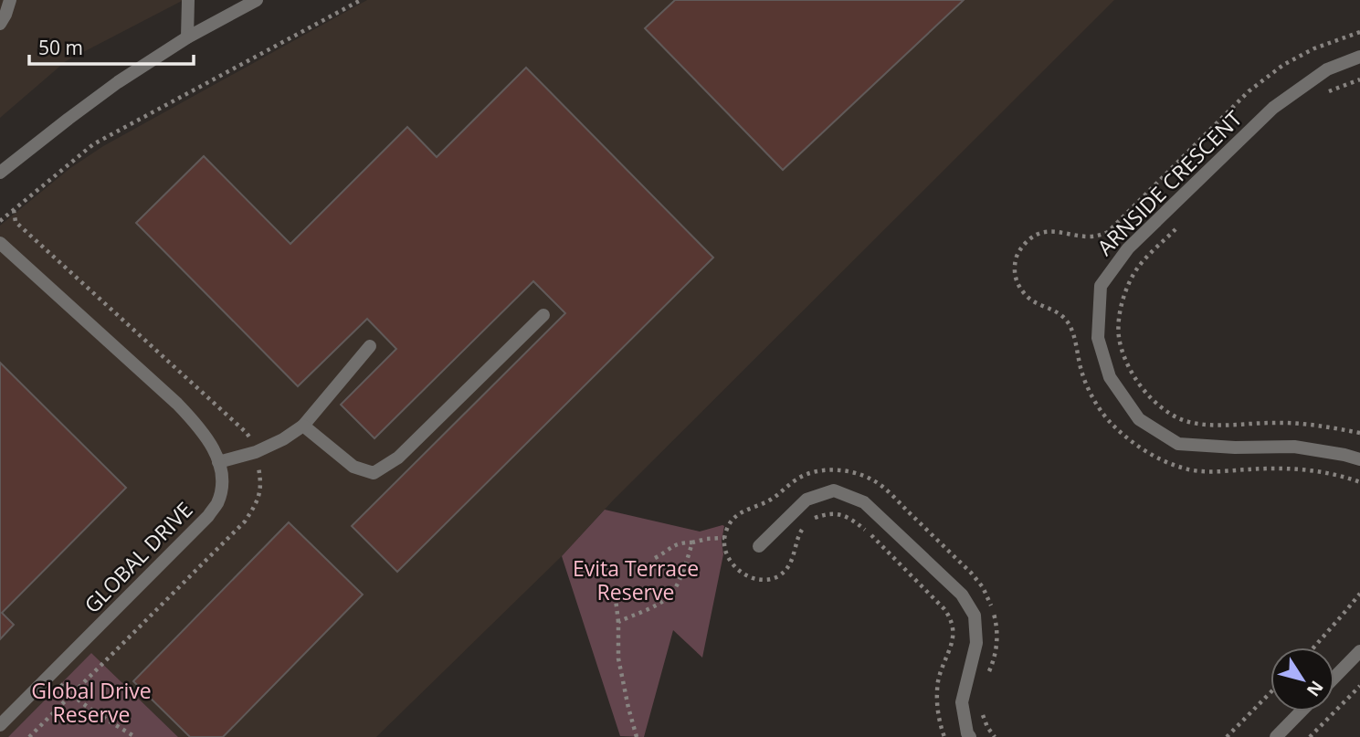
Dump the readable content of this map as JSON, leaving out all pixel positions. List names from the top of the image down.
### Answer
{
  "streets": {
    "street": ["ARNSIDE CRESCENT", "GLOBAL DRIVE"]
  },
  "parks": ["Evita Terrace Reserve", "Global Drive Reserve"],
  "scale_bar": "50 m",
  "north": "bottom right"
}
